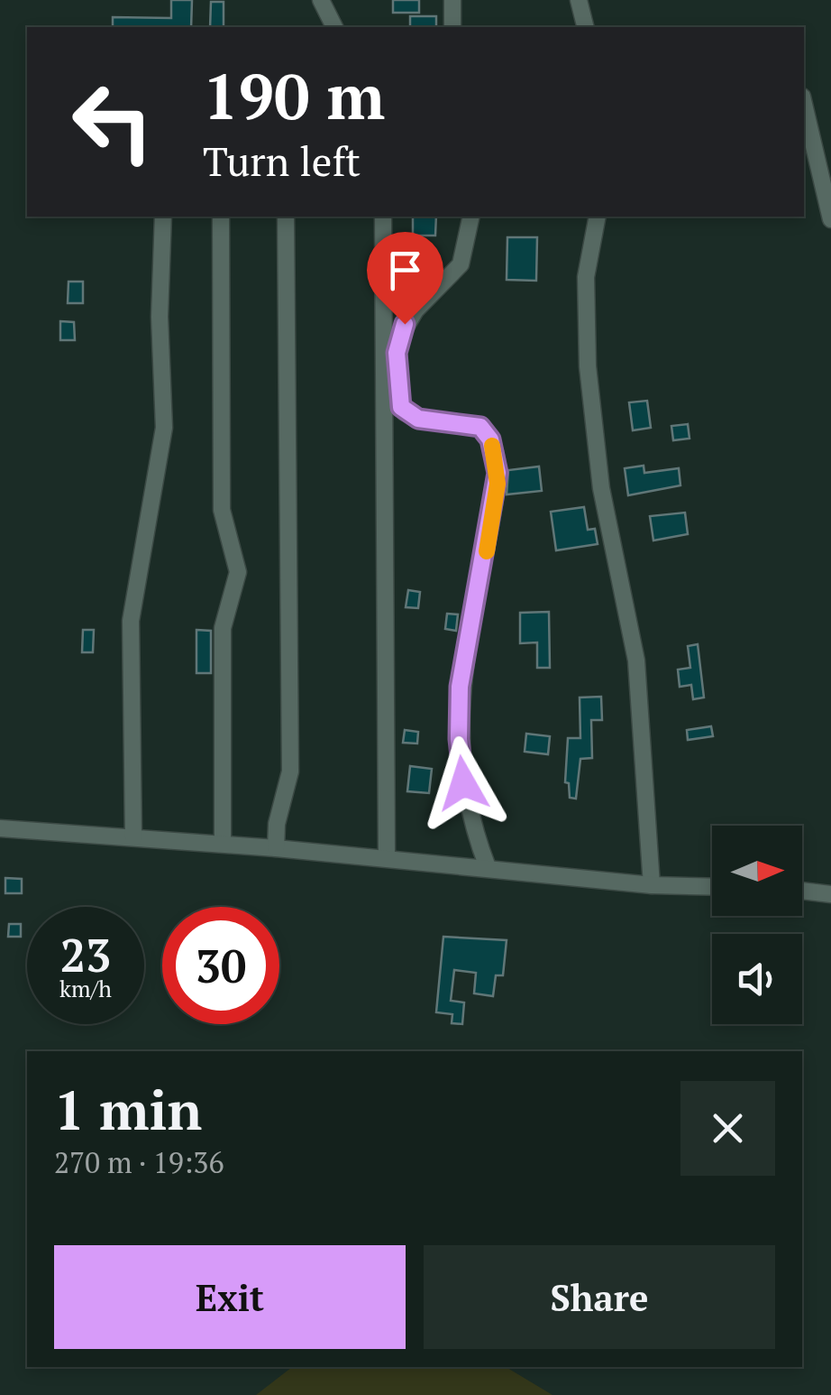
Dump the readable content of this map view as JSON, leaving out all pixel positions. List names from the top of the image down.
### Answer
{
  "north": "right",
  "page": {
    "turn": ["190 m", "Turn left"],
    "speed": "23 km/h",
    "limit": "30",
    "heading": ["1 min", "270 m · 19:36"],
    "buttons": ["Exit", "Share"]
  }
}
